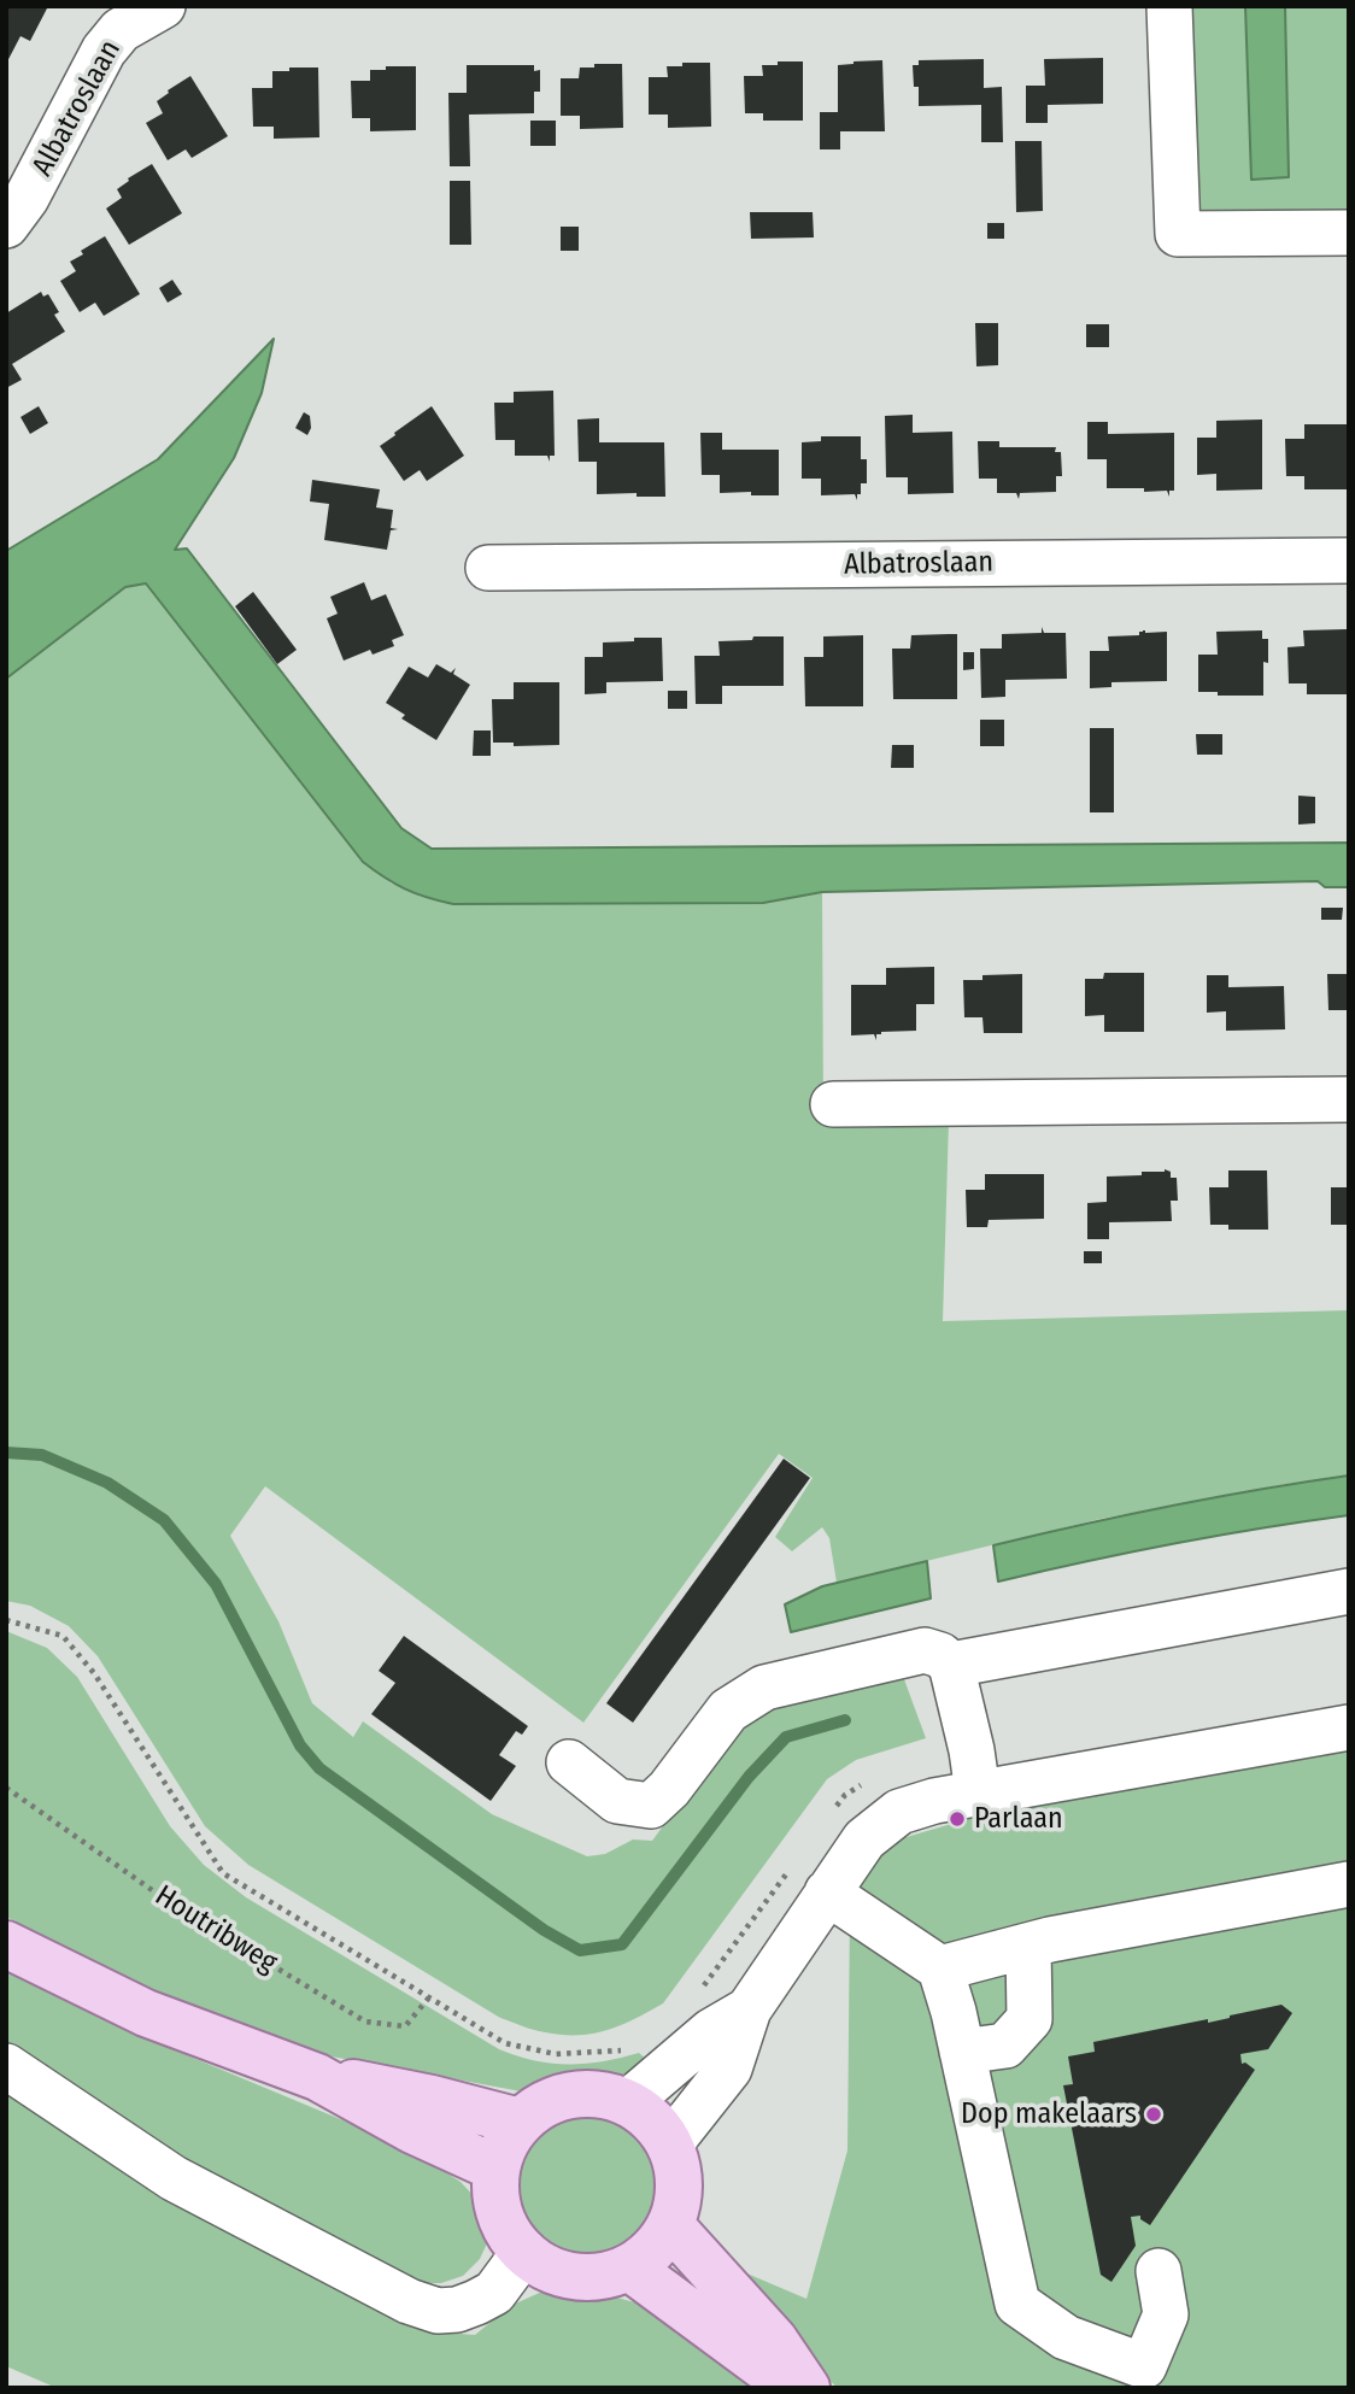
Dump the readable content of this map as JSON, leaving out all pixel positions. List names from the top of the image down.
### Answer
{
  "streets": {
    "street": ["Albatroslaan"],
    "path": ["Houtribweg"]
  },
  "places": ["Parlaan", "Dop makelaars"]
}
